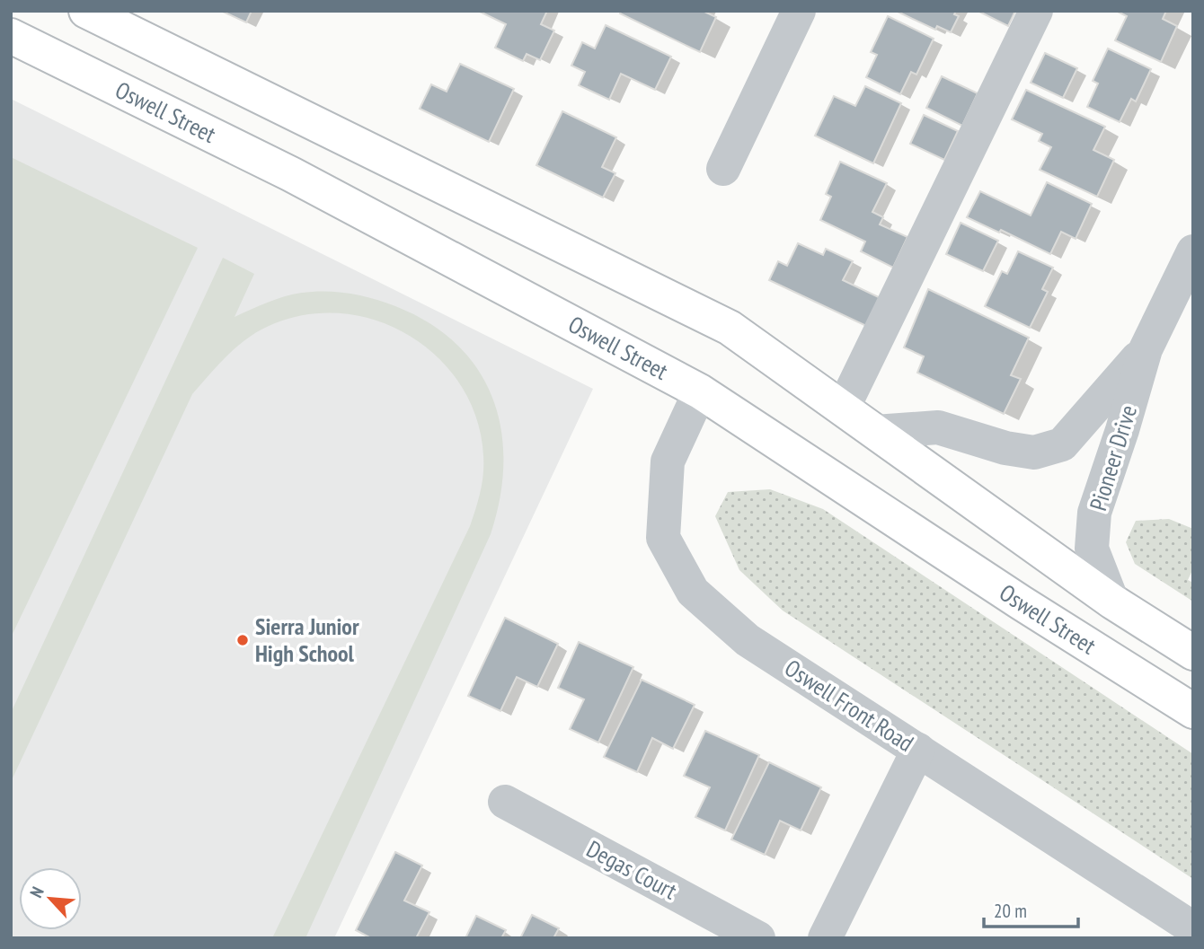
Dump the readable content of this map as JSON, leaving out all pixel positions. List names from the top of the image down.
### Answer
{
  "streets": {
    "main road": ["Oswell Street"],
    "street": ["Pioneer Drive", "Oswell Front Road", "Degas Court"]
  },
  "crossings": [
    ["Oswell Street", "Oswell Front Road"]
  ],
  "places": ["Sierra Junior High School"],
  "scale_bar": "20 m",
  "north": "top left"
}
